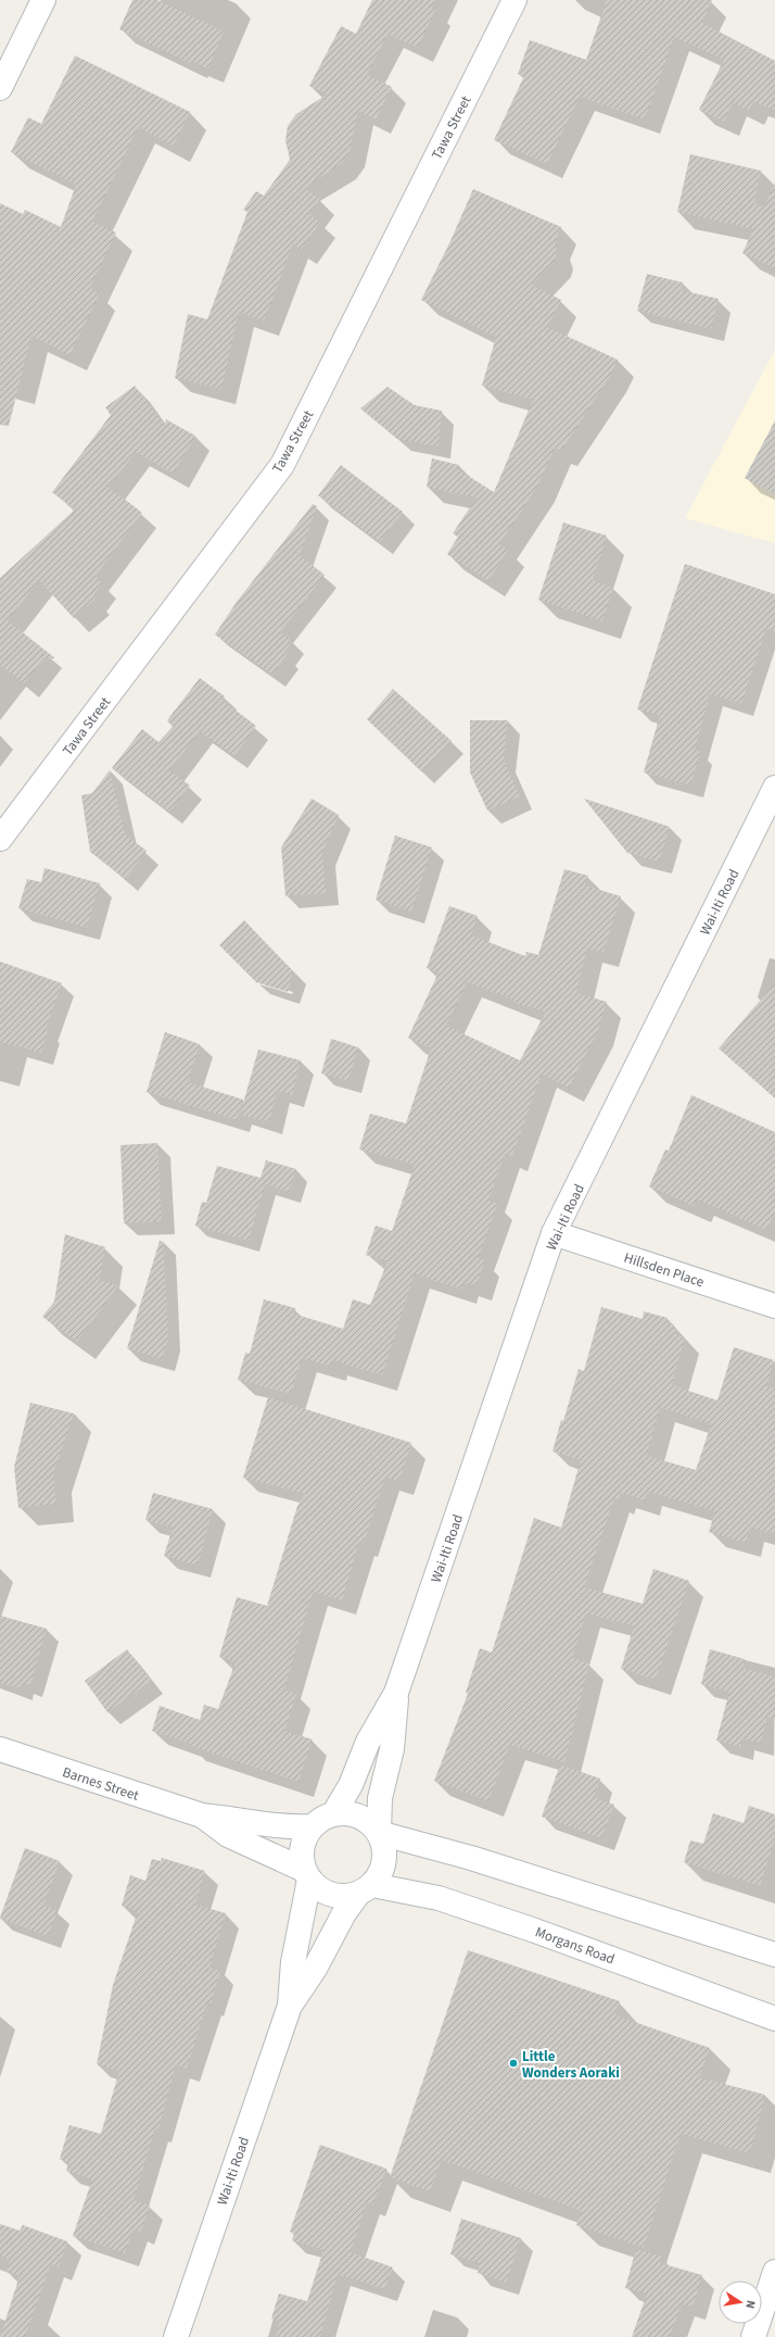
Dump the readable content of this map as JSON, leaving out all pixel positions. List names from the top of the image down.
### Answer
{
  "streets": {
    "street": [
      "Tawa Street",
      "Wai-Iti Road",
      "Hillsden Place",
      "Barnes Street",
      "Morgans Road"
    ]
  },
  "crossings": [
    ["Wai-Iti Road", "Hillsden Place"],
    ["Wai-Iti Road", "Barnes Street"],
    ["Wai-Iti Road", "Morgans Road"],
    ["Barnes Street", "Morgans Road"]
  ],
  "places": ["Little Wonders Aoraki"],
  "north": "right"
}
